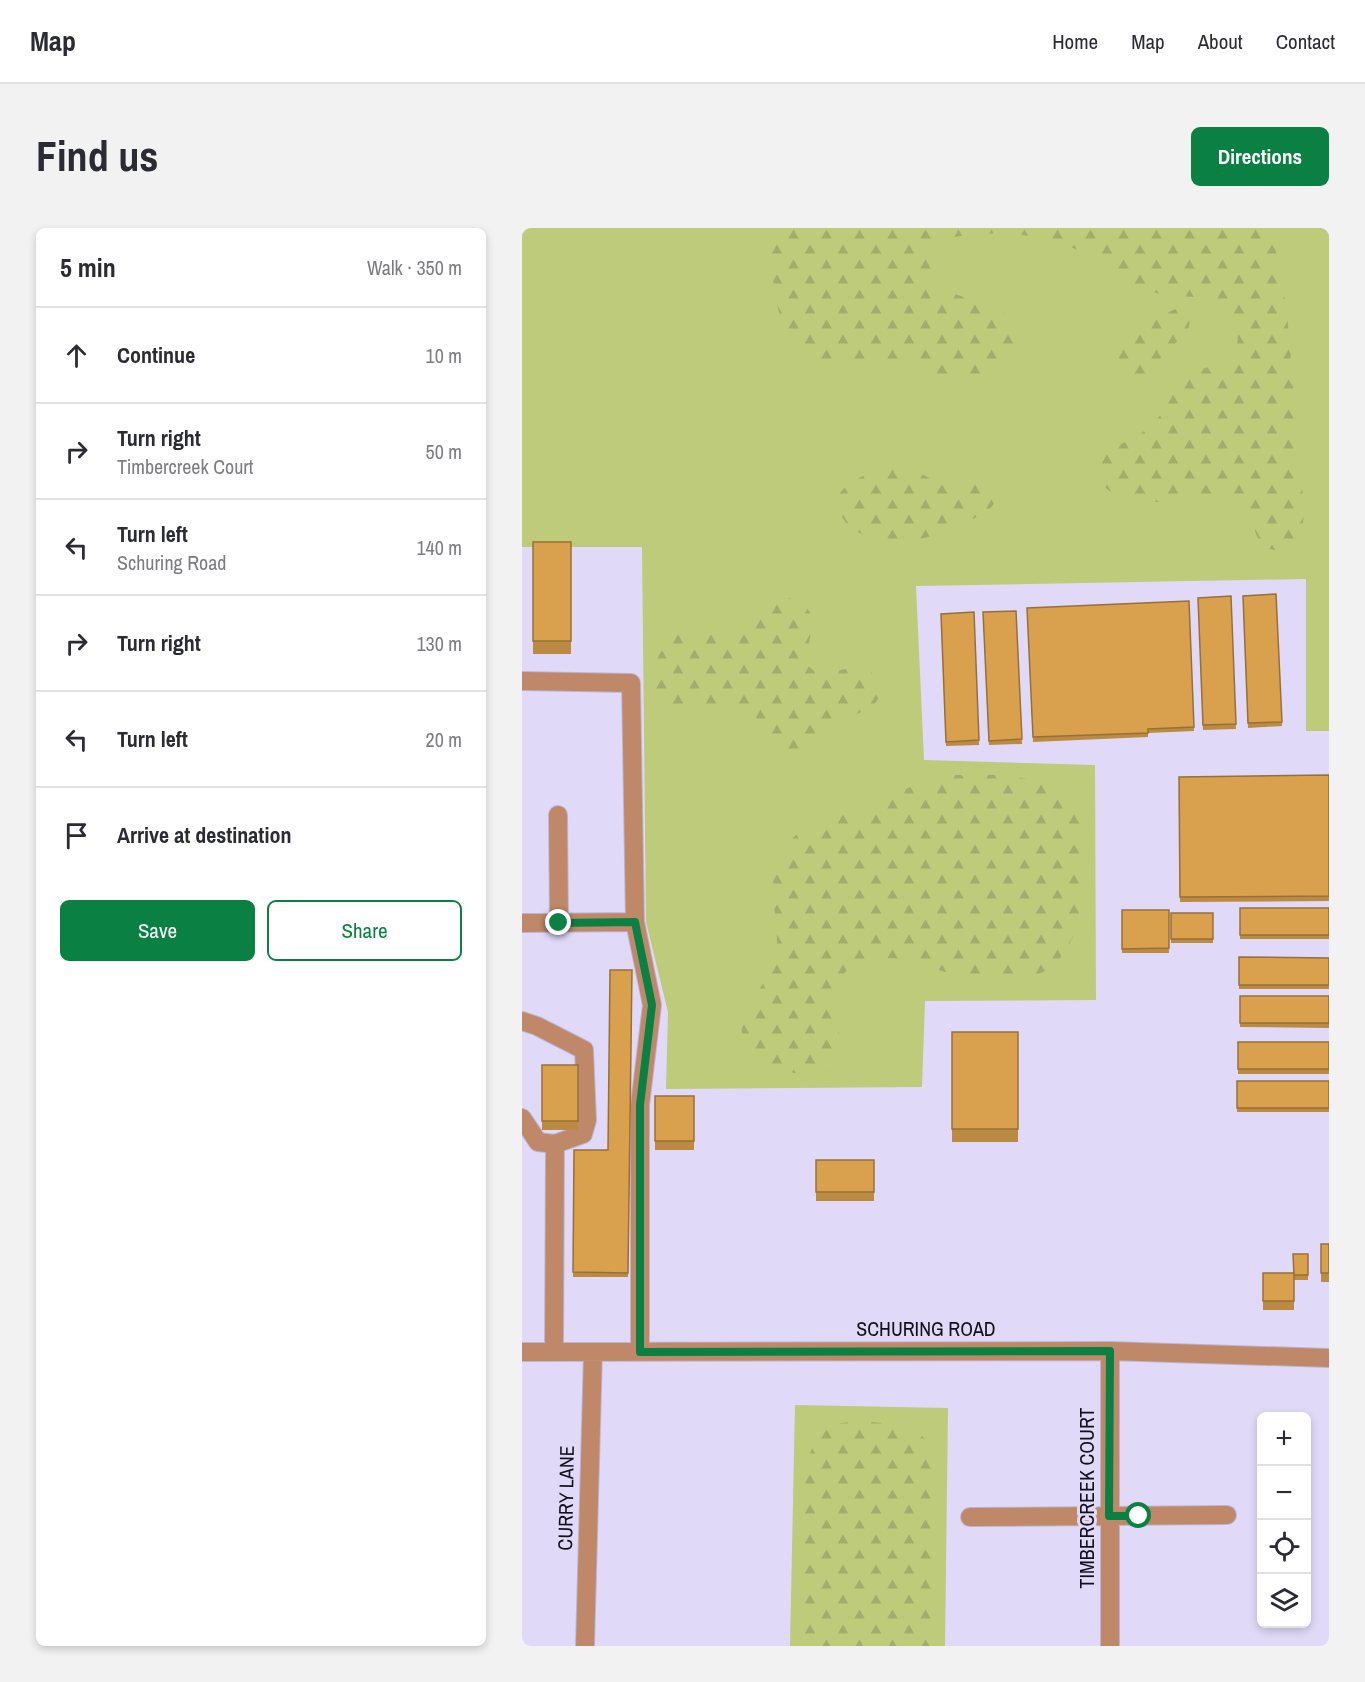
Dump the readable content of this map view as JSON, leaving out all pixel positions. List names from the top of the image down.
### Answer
{
  "streets": {
    "street": ["SCHURING ROAD", "CURRY LANE", "TIMBERCREEK COURT"]
  },
  "crossings": [
    ["SCHURING ROAD", "CURRY LANE"],
    ["SCHURING ROAD", "TIMBERCREEK COURT"]
  ],
  "page": {
    "header": "Map",
    "nav": [
      "Home",
      "Map",
      "About",
      "Contact"
    ],
    "buttons": [
      "Directions",
      ["Save", "Share"]
    ],
    "title": "Find us",
    "heading": ["5 min", "Walk · 350 m"],
    "list": [
      ["Continue", "10 m"],
      ["Turn right", "Timbercreek Court", "50 m"],
      ["Turn left", "Schuring Road", "140 m"],
      ["Turn right", "130 m"],
      ["Turn left", "20 m"],
      "Arrive at destination"
    ],
    "map_buttons": ["+", "−"]
  }
}
